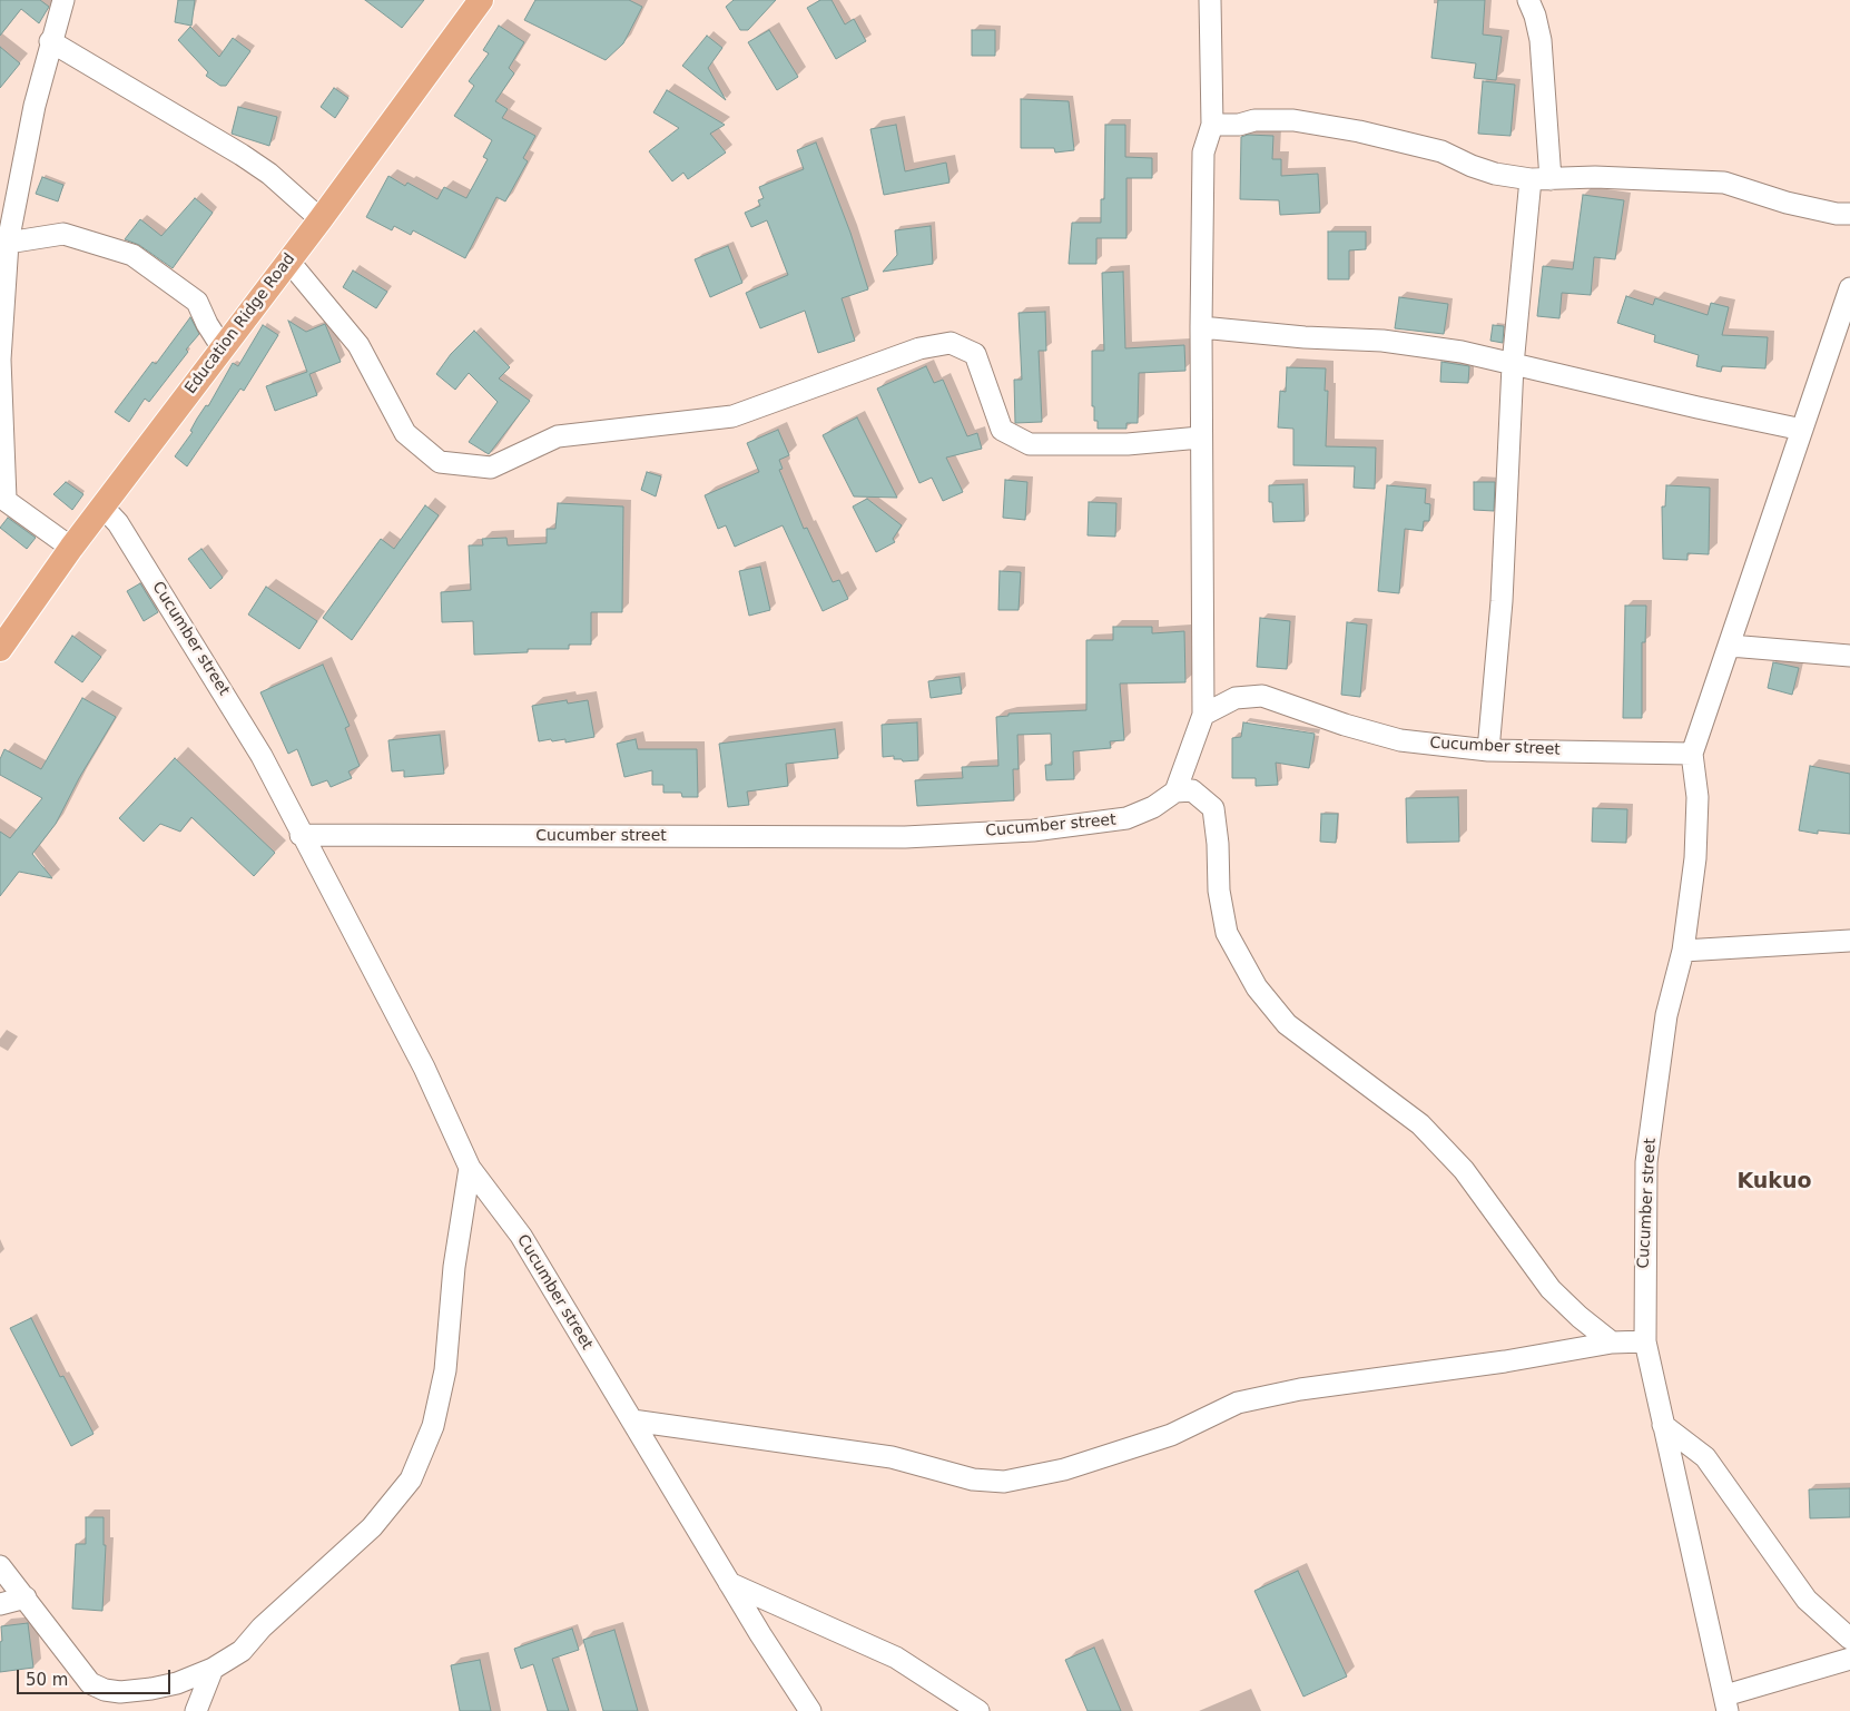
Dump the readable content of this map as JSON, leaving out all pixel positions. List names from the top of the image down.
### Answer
{
  "streets": {
    "main road": ["Education Ridge Road"],
    "street": ["Cucumber street"]
  },
  "crossings": [
    ["Education Ridge Road", "Cucumber street"]
  ],
  "districts": ["Kukuo"],
  "scale_bar": "50 m"
}
